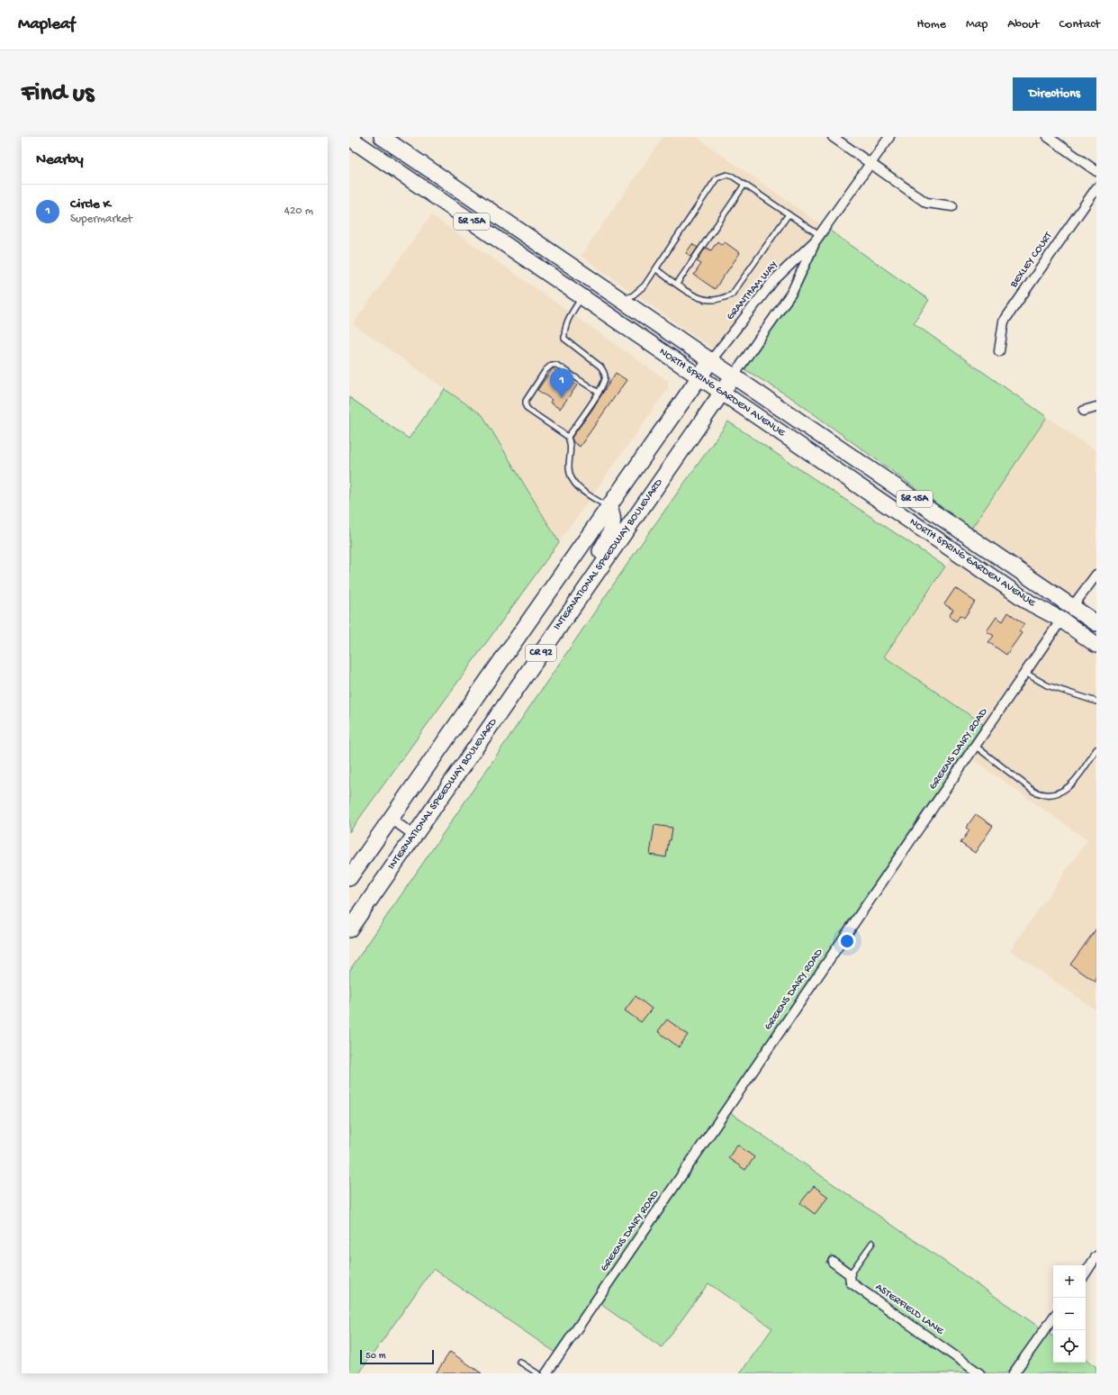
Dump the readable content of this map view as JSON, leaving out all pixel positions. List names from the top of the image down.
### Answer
{
  "streets": {
    "main road": [
      "SR 15A",
      "NORTH SPRING GARDEN AVENUE",
      "INTERNATIONAL SPEEDWAY BOULEVARD",
      "CR 92"
    ],
    "street": [
      "BEXLEY COURT",
      "GRANTHAM WAY",
      "GREENS DAIRY ROAD",
      "ASTERFIELD LANE"
    ]
  },
  "crossings": [
    ["GRANTHAM WAY", "NORTH SPRING GARDEN AVENUE"],
    ["GRANTHAM WAY", "INTERNATIONAL SPEEDWAY BOULEVARD"],
    ["GRANTHAM WAY", "CR 92"],
    ["NORTH SPRING GARDEN AVENUE", "INTERNATIONAL SPEEDWAY BOULEVARD"],
    ["NORTH SPRING GARDEN AVENUE", "CR 92"],
    ["NORTH SPRING GARDEN AVENUE", "GREENS DAIRY ROAD"]
  ],
  "scale_bar": "50 m",
  "page": {
    "header": "Mapleaf",
    "nav": [
      "Home",
      "Map",
      "About",
      "Contact"
    ],
    "buttons": "Directions",
    "title": "Find us",
    "heading": "Nearby",
    "list": [
      {
        "mark": "1",
        "name": "Circle K",
        "note": "Supermarket",
        "value": "420 m"
      }
    ],
    "pins": "1",
    "map_buttons": ["+", "−"],
    "scale": "50 m"
  }
}
